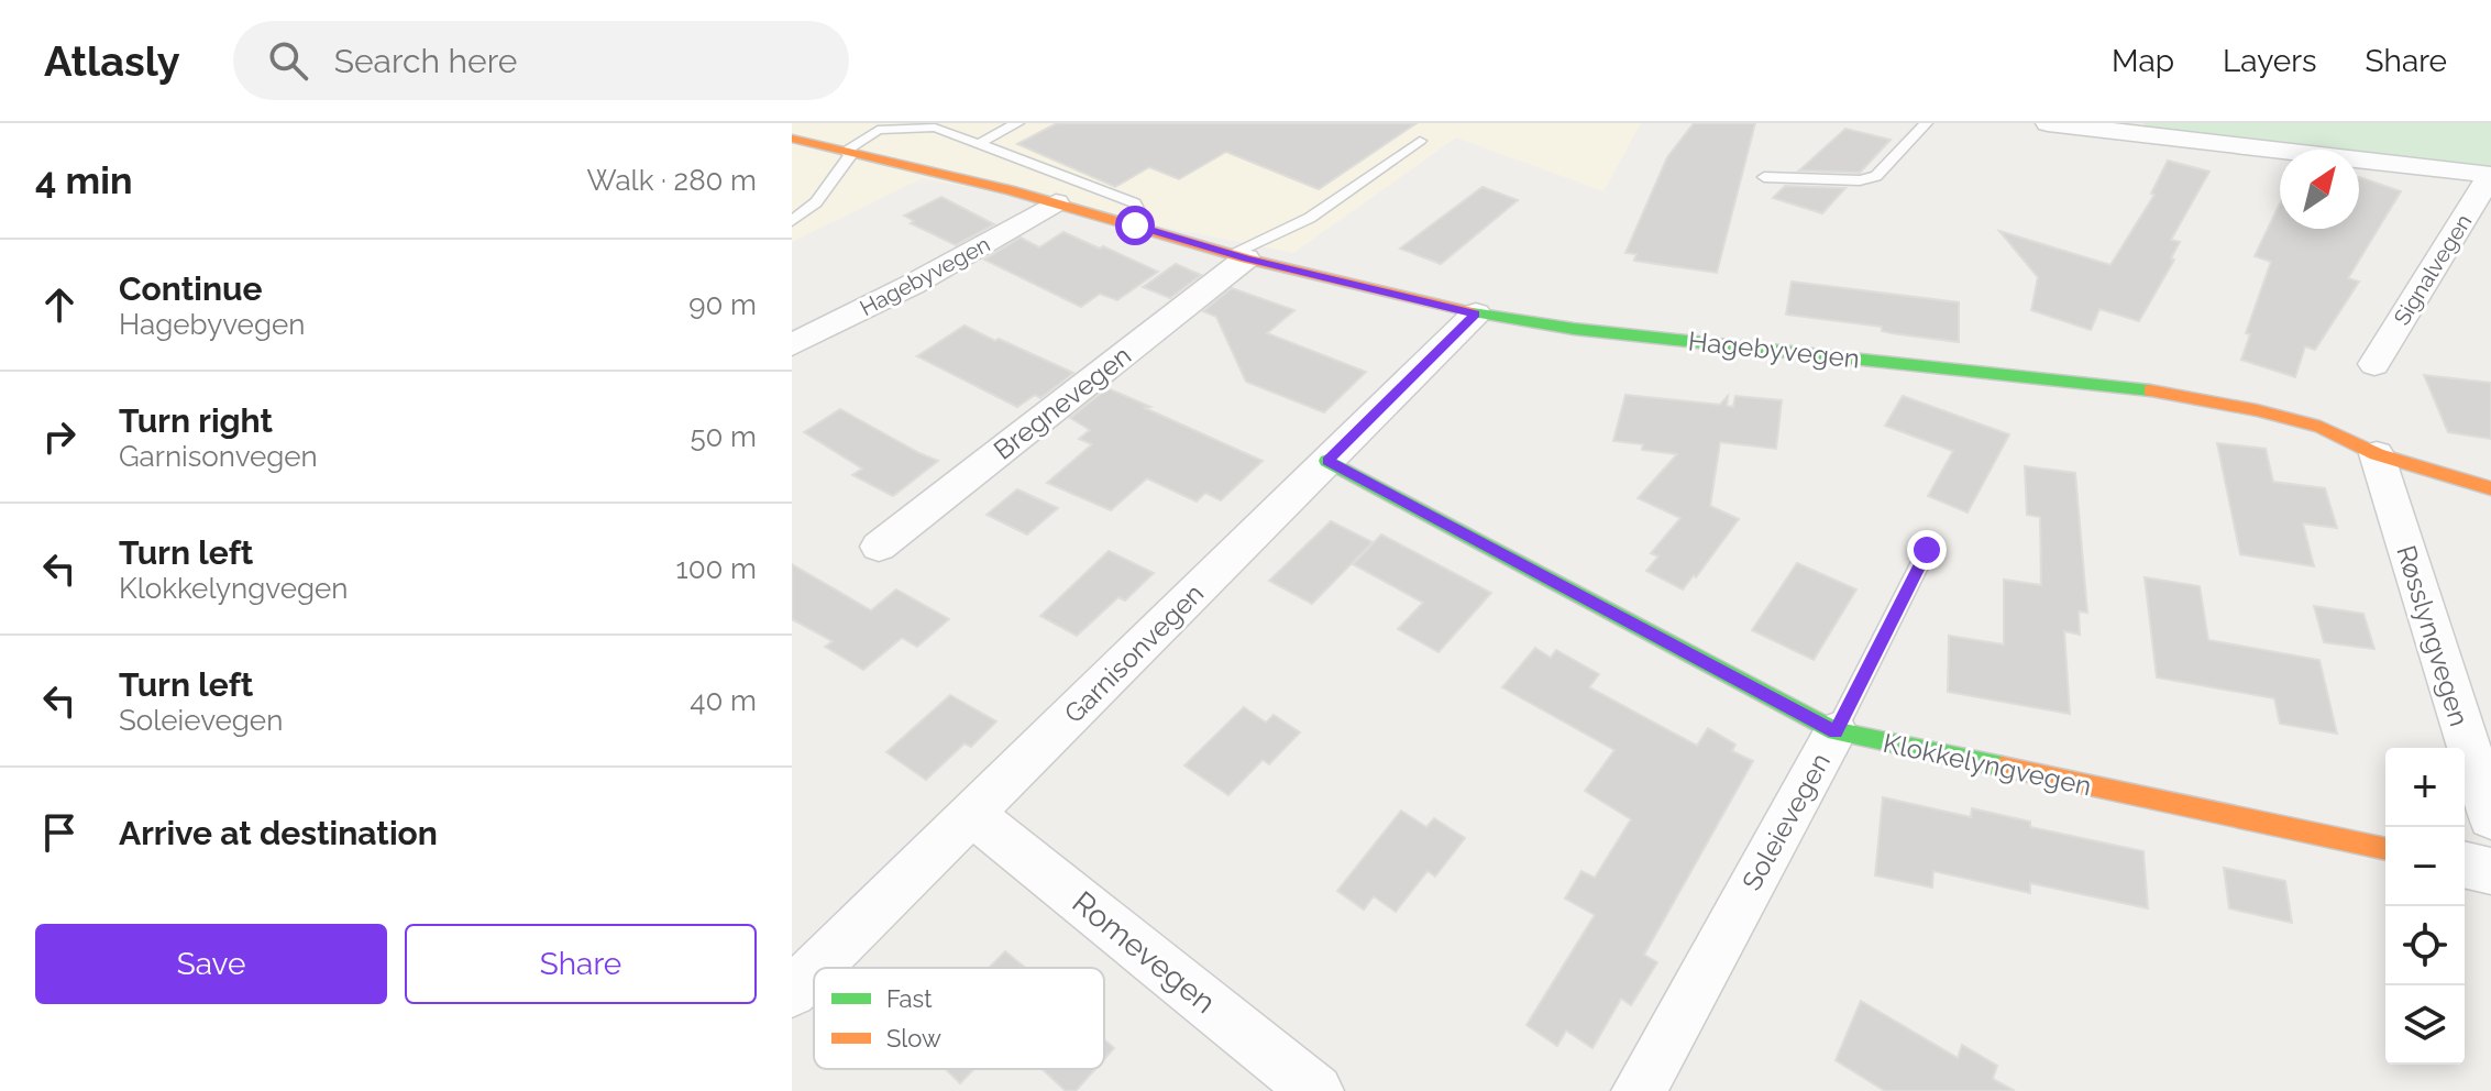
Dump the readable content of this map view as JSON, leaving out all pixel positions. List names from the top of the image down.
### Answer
{
  "streets": {
    "street": [
      "Signalvegen",
      "Hagebyvegen",
      "Bregnevegen",
      "Røsslyngvegen",
      "Garnisonvegen",
      "Klokkelyngvegen",
      "Soleievegen",
      "Romevegen"
    ]
  },
  "crossings": [
    ["Hagebyvegen", "Bregnevegen"],
    ["Hagebyvegen", "Røsslyngvegen"],
    ["Hagebyvegen", "Garnisonvegen"],
    ["Garnisonvegen", "Klokkelyngvegen"],
    ["Garnisonvegen", "Romevegen"],
    ["Klokkelyngvegen", "Soleievegen"]
  ],
  "legend": ["Fast", "Slow"],
  "north": "top right",
  "page": {
    "header": "Atlasly",
    "search": "Search here",
    "nav": ["Map", "Layers", "Share"],
    "heading": ["4 min", "Walk · 280 m"],
    "list": [
      ["Continue", "Hagebyvegen", "90 m"],
      ["Turn right", "Garnisonvegen", "50 m"],
      ["Turn left", "Klokkelyngvegen", "100 m"],
      ["Turn left", "Soleievegen", "40 m"],
      "Arrive at destination"
    ],
    "map_buttons": ["+", "−"],
    "buttons": ["Save", "Share"]
  }
}
